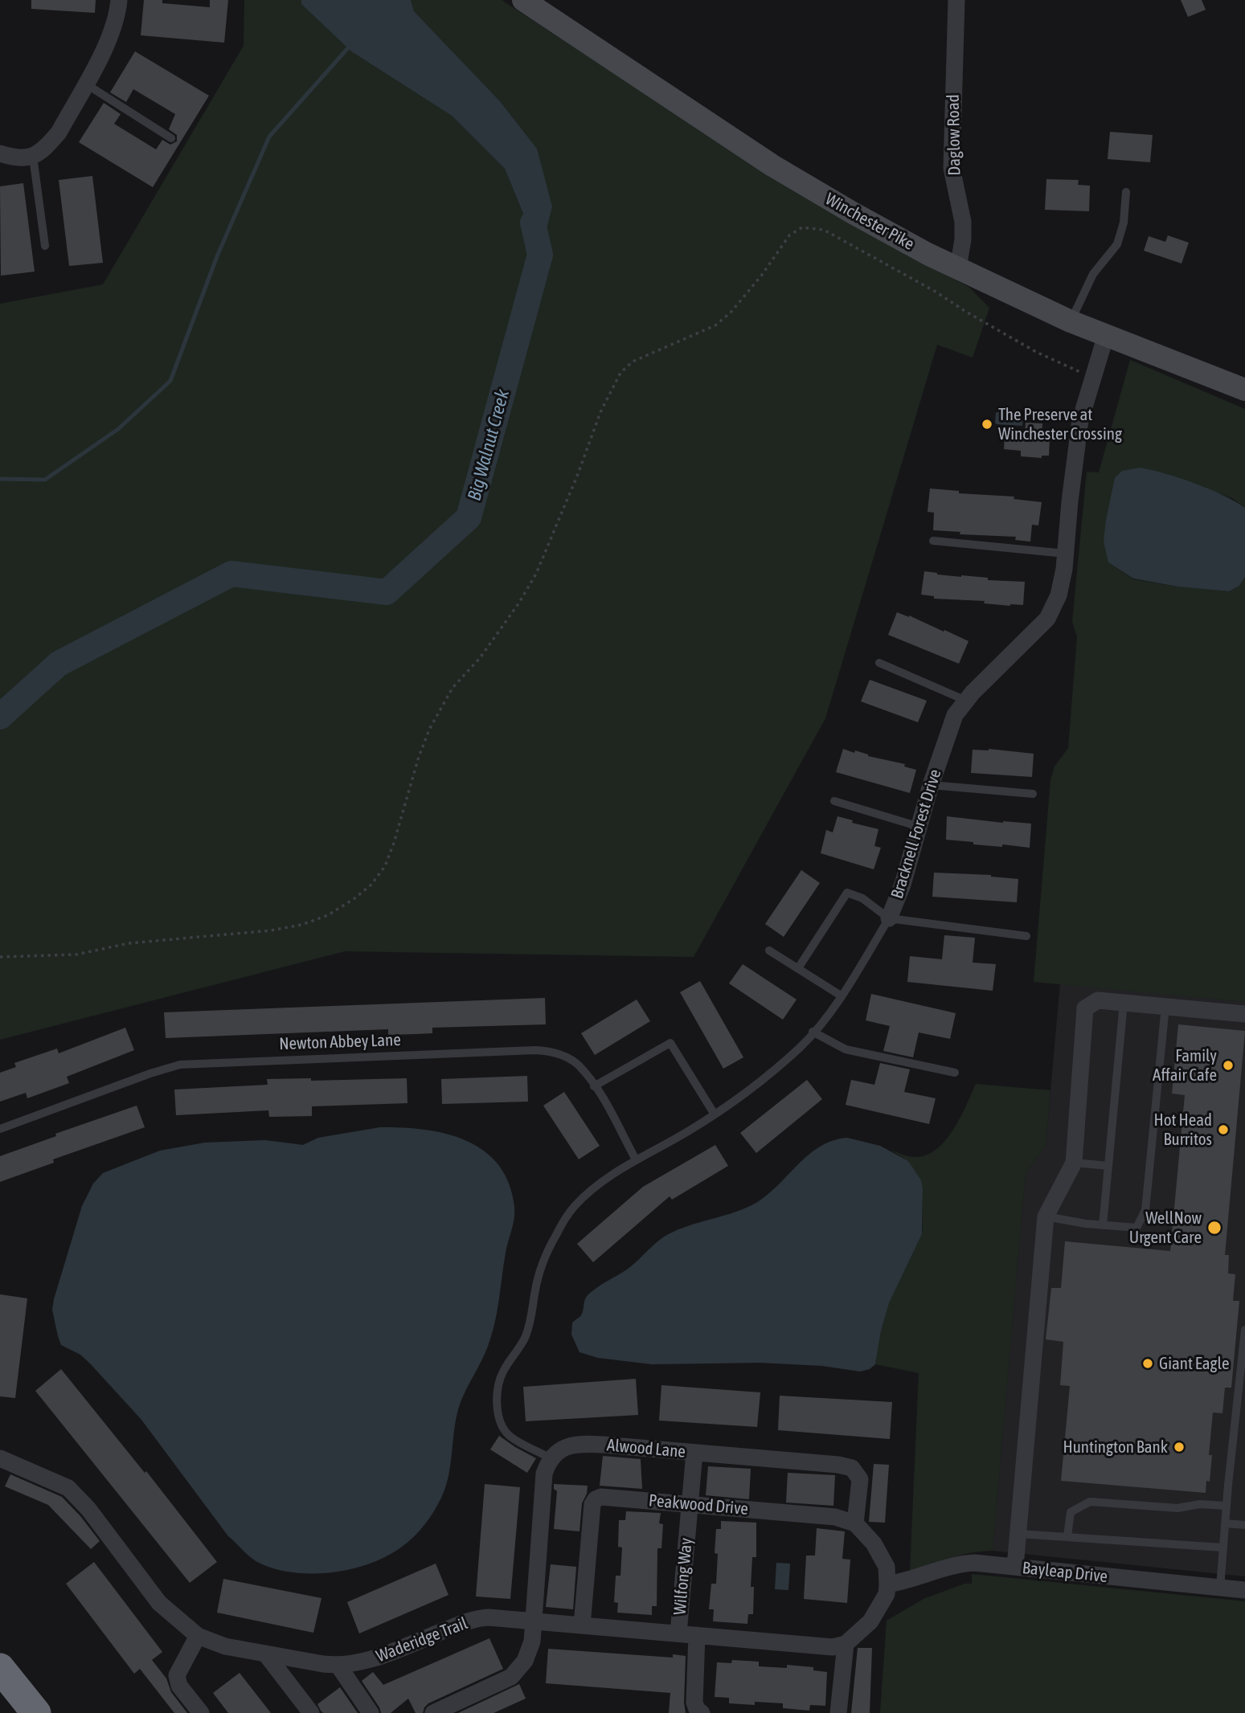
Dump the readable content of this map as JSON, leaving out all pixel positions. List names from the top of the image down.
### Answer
{
  "streets": {
    "main road": ["Winchester Pike"],
    "street": [
      "Daglow Road",
      "Bracknell Forest Drive",
      "Alwood Lane",
      "Peakwood Drive",
      "Bayleap Drive",
      "Wilfong Way",
      "Waderidge Trail"
    ],
    "lane": ["Newton Abbey Lane"]
  },
  "crossings": [
    ["Daglow Road", "Winchester Pike"],
    ["Winchester Pike", "Bracknell Forest Drive"],
    ["Bracknell Forest Drive", "Newton Abbey Lane"],
    ["Bracknell Forest Drive", "Alwood Lane"],
    ["Alwood Lane", "Peakwood Drive"],
    ["Alwood Lane", "Wilfong Way"],
    ["Peakwood Drive", "Wilfong Way"],
    ["Peakwood Drive", "Waderidge Trail"],
    ["Wilfong Way", "Waderidge Trail"]
  ],
  "water": ["Big Walnut Creek"],
  "places": [
    "The Preserve at Winchester Crossing",
    "Family Affair Cafe",
    "Hot Head Burritos",
    "WellNow Urgent Care",
    "Giant Eagle",
    "Huntington Bank"
  ]
}
